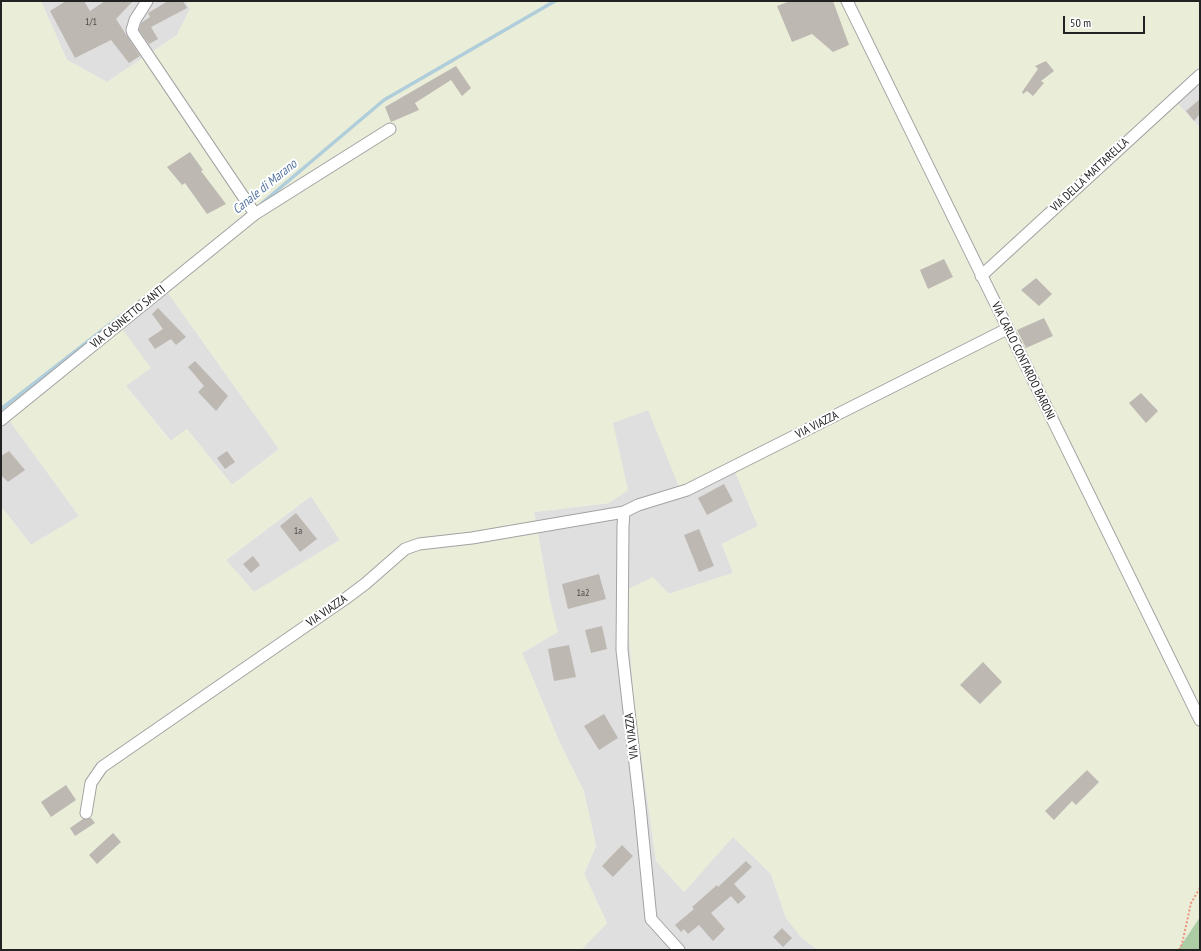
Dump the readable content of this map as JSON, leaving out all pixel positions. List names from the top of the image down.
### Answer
{
  "streets": {
    "street": [
      "VIA DELLA MATTARELLA",
      "VIA CASINETTO SANTI",
      "VIA CARLO CONTARDO BARONI",
      "VIA VIAZZA"
    ]
  },
  "crossings": [
    ["VIA DELLA MATTARELLA", "VIA CARLO CONTARDO BARONI"],
    ["VIA CARLO CONTARDO BARONI", "VIA VIAZZA"]
  ],
  "water": ["Canale di Marano"],
  "house_numbers": ["1/1", "1a", "1a2"],
  "scale_bar": "50 m"
}
